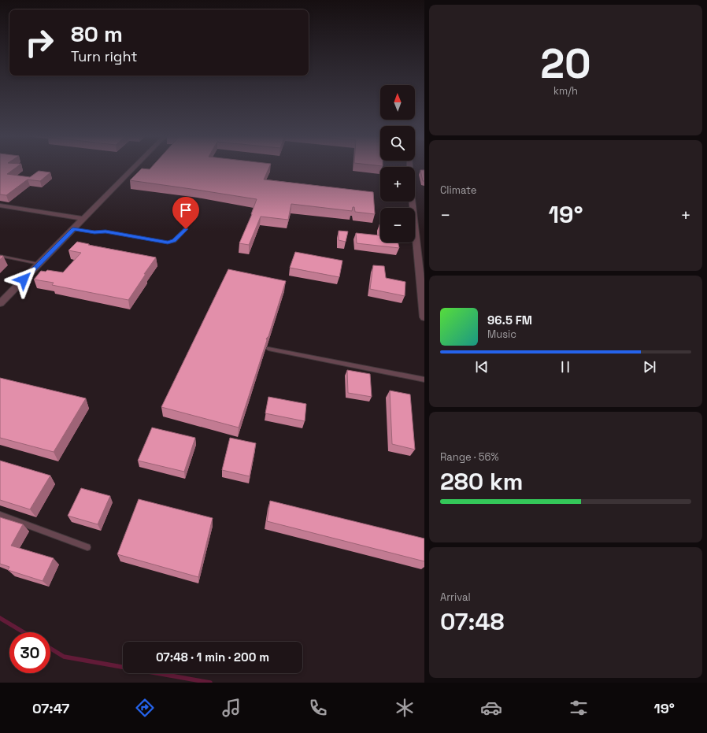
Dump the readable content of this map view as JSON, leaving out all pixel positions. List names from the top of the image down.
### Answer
{
  "north": "top",
  "page": {
    "tile": [
      ["20", "km/h"],
      "Climate",
      ["Range · 56%", "280 km"],
      ["Arrival", "07:48"]
    ],
    "turn": ["80 m", "Turn right"],
    "map_buttons": ["+", "−"],
    "heat": ["−", "19°", "+"],
    "song": ["96.5 FM", "Music"],
    "limit": "30",
    "trip": "07:48 · 1 min · 200 m",
    "tabs": ["07:47", "19°"]
  }
}
